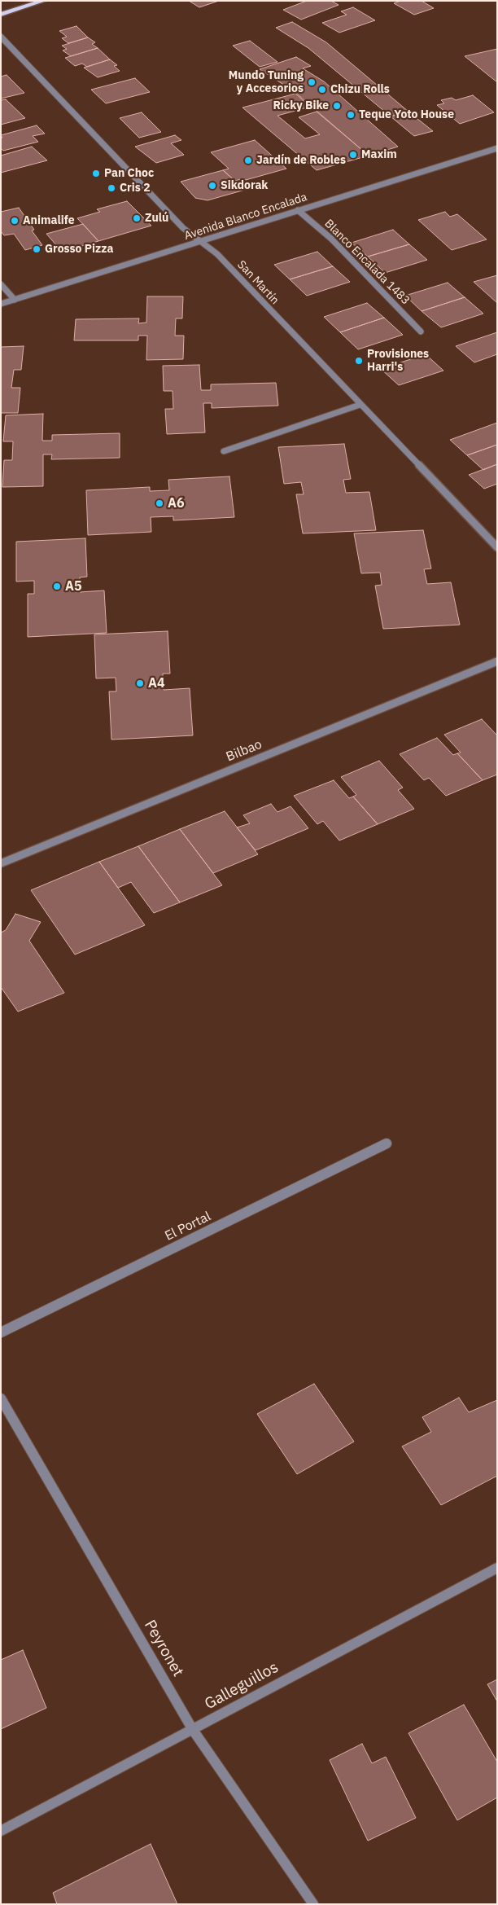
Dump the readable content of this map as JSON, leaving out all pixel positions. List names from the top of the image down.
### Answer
{
  "streets": {
    "street": [
      "Avenida Blanco Encalada",
      "Blanco Encalada 1483",
      "San Martín",
      "Bilbao",
      "El Portal",
      "Peyronet",
      "Galleguillos"
    ]
  },
  "crossings": [
    ["Avenida Blanco Encalada", "Blanco Encalada 1483"],
    ["Avenida Blanco Encalada", "San Martín"],
    ["Peyronet", "Galleguillos"]
  ],
  "places": [
    "Mundo Tuning y Accesorios",
    "Chizu Rolls",
    "Ricky Bike",
    "Teque Yoto House",
    "Maxim",
    "Jardín de Robles",
    "Pan Choc",
    "Sikdorak",
    "Cris 2",
    "Zulú",
    "Animalife",
    "Grosso Pizza",
    "Provisiones Harri's",
    "A6",
    "A5",
    "A4"
  ]
}
